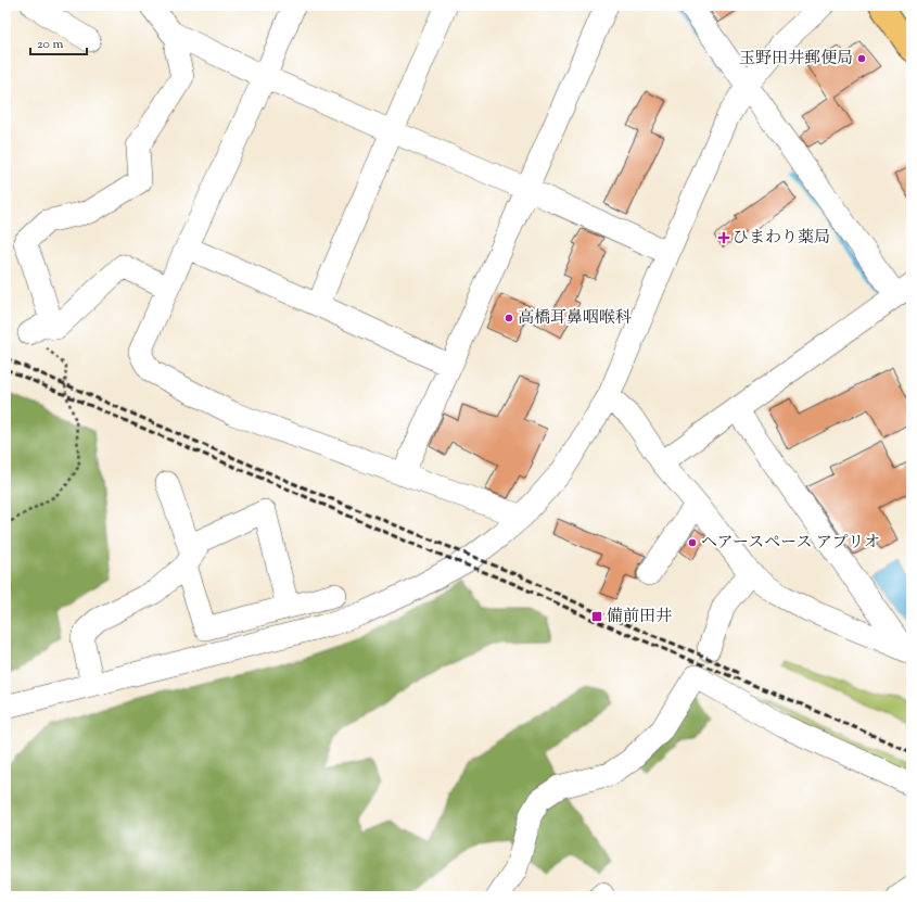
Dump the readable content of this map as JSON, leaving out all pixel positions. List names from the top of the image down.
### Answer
{
  "places": {
    "other": ["玉野田井郵便局", "高橋耳鼻咽喉科", "ヘアースペース アプリオ"],
    "health": ["ひまわり薬局"],
    "transit": ["備前田井"]
  },
  "scale_bar": "20 m"
}
